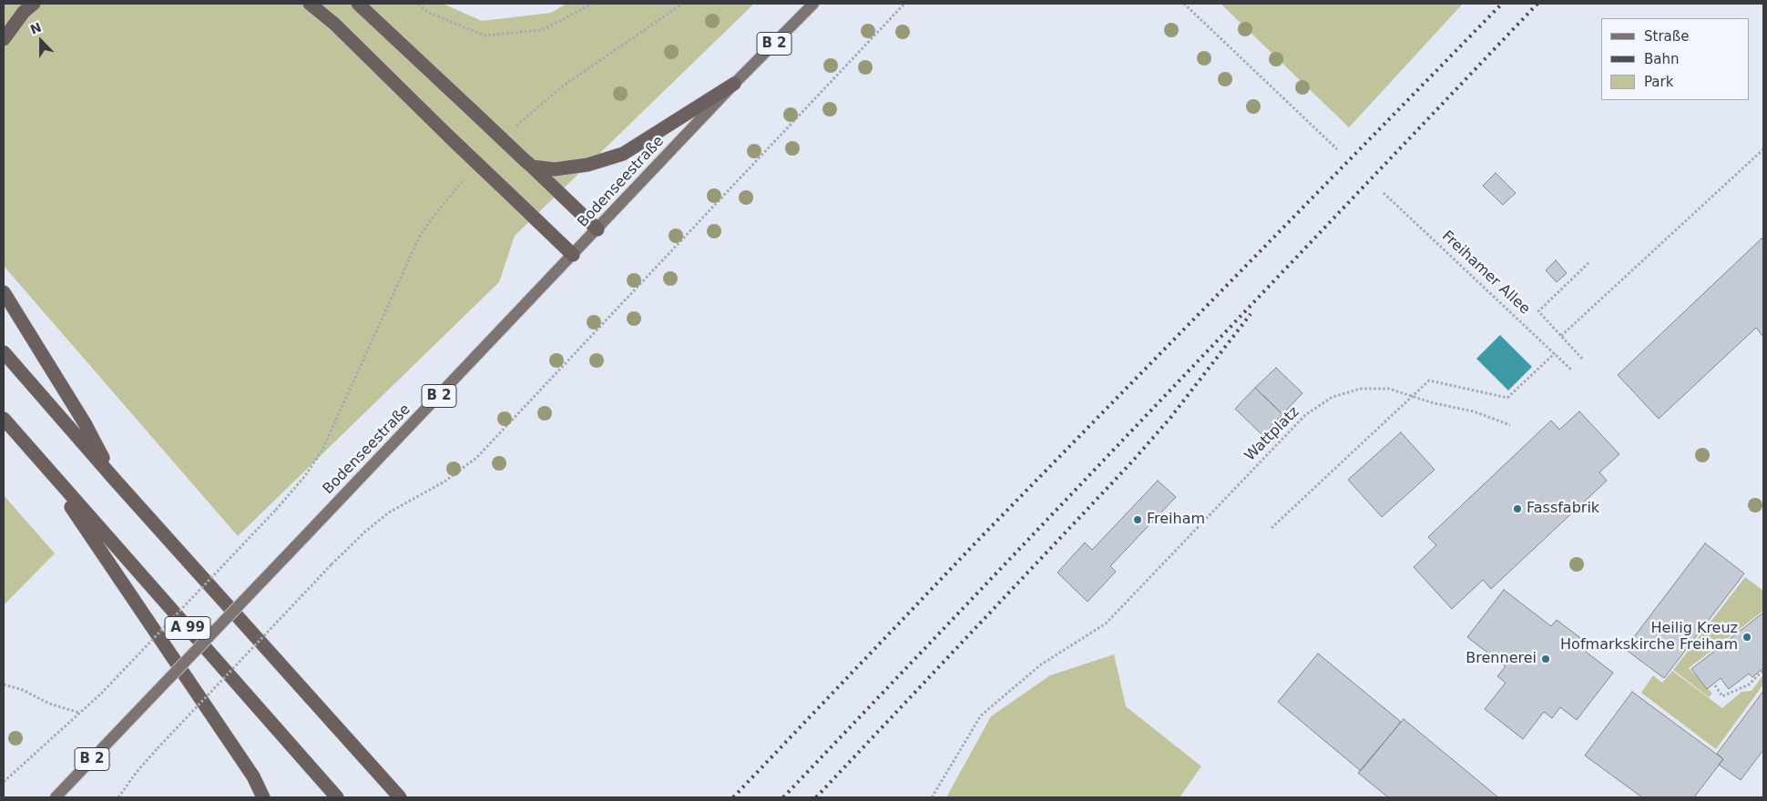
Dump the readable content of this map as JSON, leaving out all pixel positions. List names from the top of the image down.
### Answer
{
  "streets": {
    "highway": ["A 99"],
    "main road": ["B 2", "Bodenseestraße"],
    "path": ["Freihamer Allee", "Wattplatz"]
  },
  "places": [
    "Fassfabrik",
    "Freiham",
    "Heilig Kreuz Hofmarkskirche Freiham",
    "Brennerei"
  ],
  "legend": ["Straße", "Bahn", "Park"],
  "north": "top"
}
